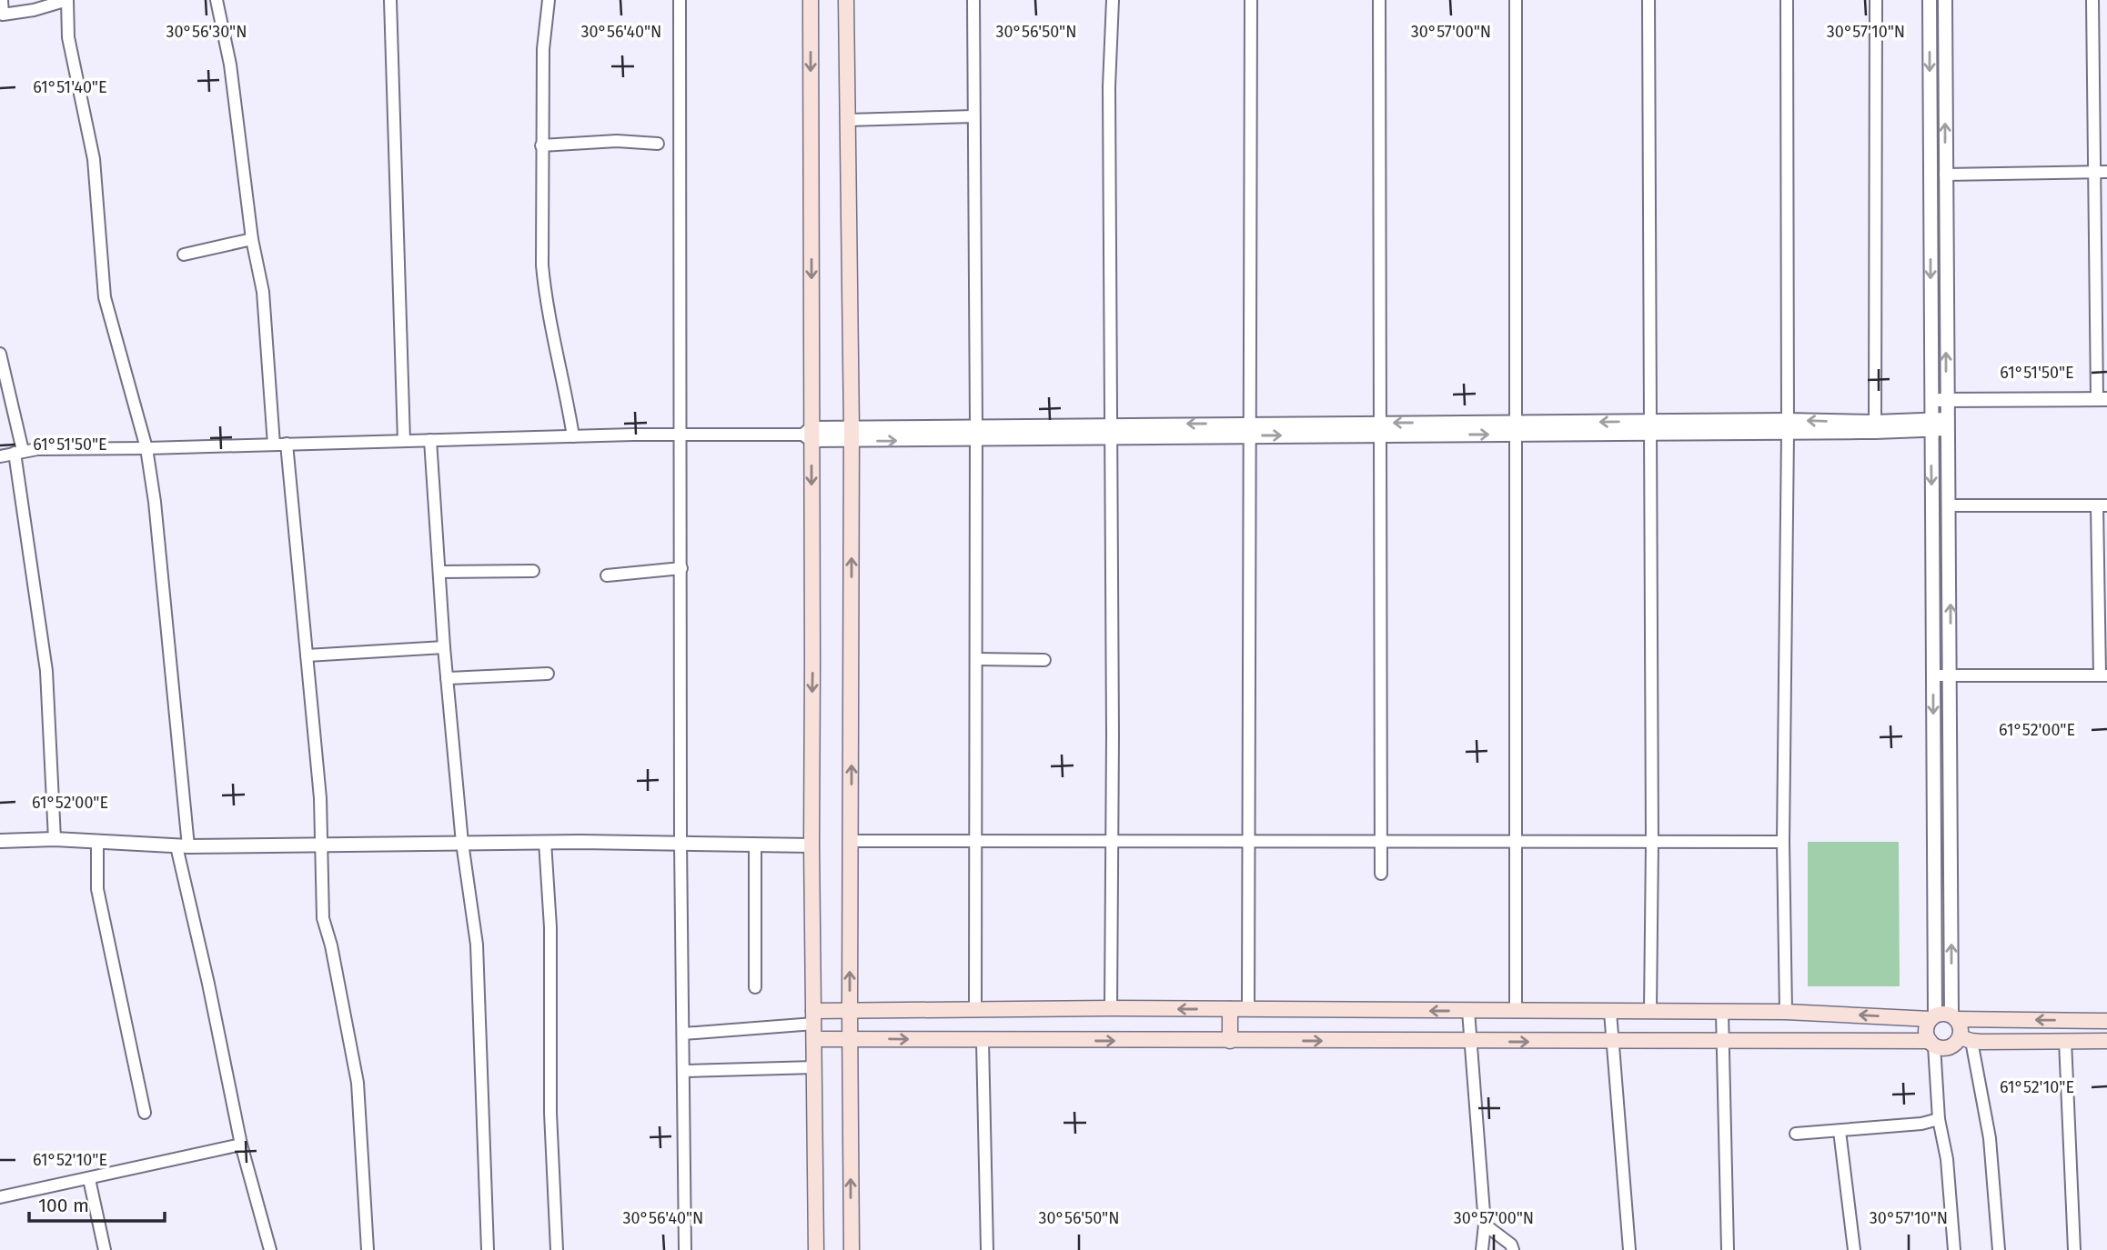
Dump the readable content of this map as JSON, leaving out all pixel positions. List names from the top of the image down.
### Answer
{
  "scale_bar": "100 m",
  "coordinates": [
    "30°56'30\"N",
    "30°56'40\"N",
    "30°56'50\"N",
    "30°57'00\"N",
    "30°57'10\"N",
    "61°51'40\"E",
    "61°51'50\"E",
    "61°52'00\"E",
    "61°52'10\"E"
  ]
}
